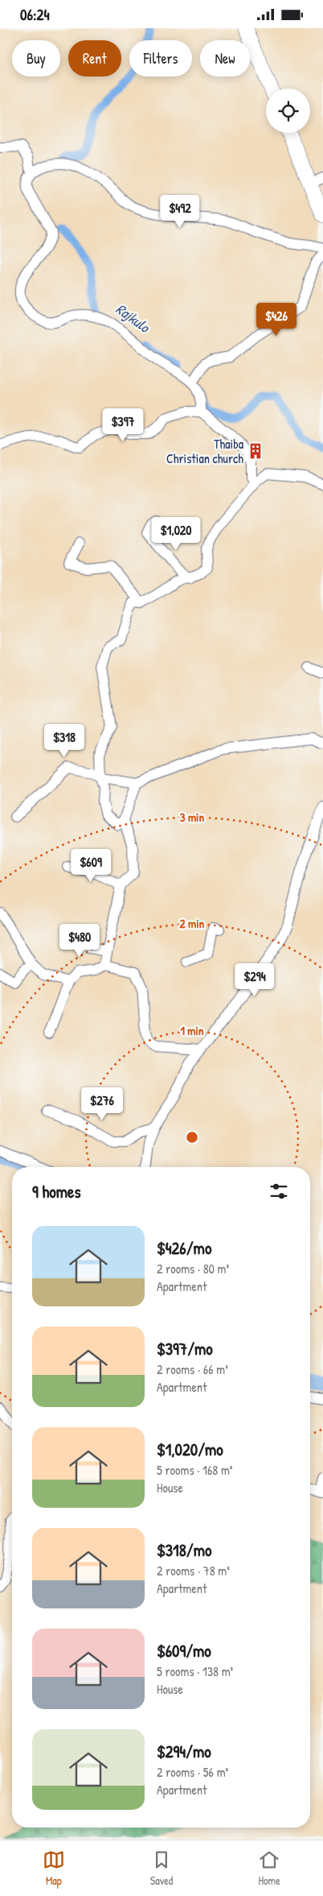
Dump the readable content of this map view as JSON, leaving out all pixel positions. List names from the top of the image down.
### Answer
{
  "water": ["Rajkulo"],
  "places": {
    "building": ["Thaiba Christian church"]
  },
  "page": {
    "status": "06:24",
    "chip": [
      "Buy",
      "Rent",
      "Filters",
      "New"
    ],
    "price": [
      "$492",
      "$426",
      "$397",
      "$1,020",
      "$318",
      "$609",
      "$480",
      "$294",
      "$276"
    ],
    "heading": "9 homes",
    "list": [
      {
        "name": "$426/mo",
        "note": "2 rooms · 80 m² · Apartment"
      },
      {
        "name": "$397/mo",
        "note": "2 rooms · 66 m² · Apartment"
      },
      {
        "name": "$1,020/mo",
        "note": "5 rooms · 168 m² · House"
      },
      {
        "name": "$318/mo",
        "note": "2 rooms · 78 m² · Apartment"
      },
      {
        "name": "$609/mo",
        "note": "5 rooms · 138 m² · House"
      },
      {
        "name": "$294/mo",
        "note": "2 rooms · 56 m² · Apartment"
      }
    ],
    "tabs": ["Map", "Saved", "Home"]
  },
  "rings": ["3 min", "2 min", "1 min"]
}
